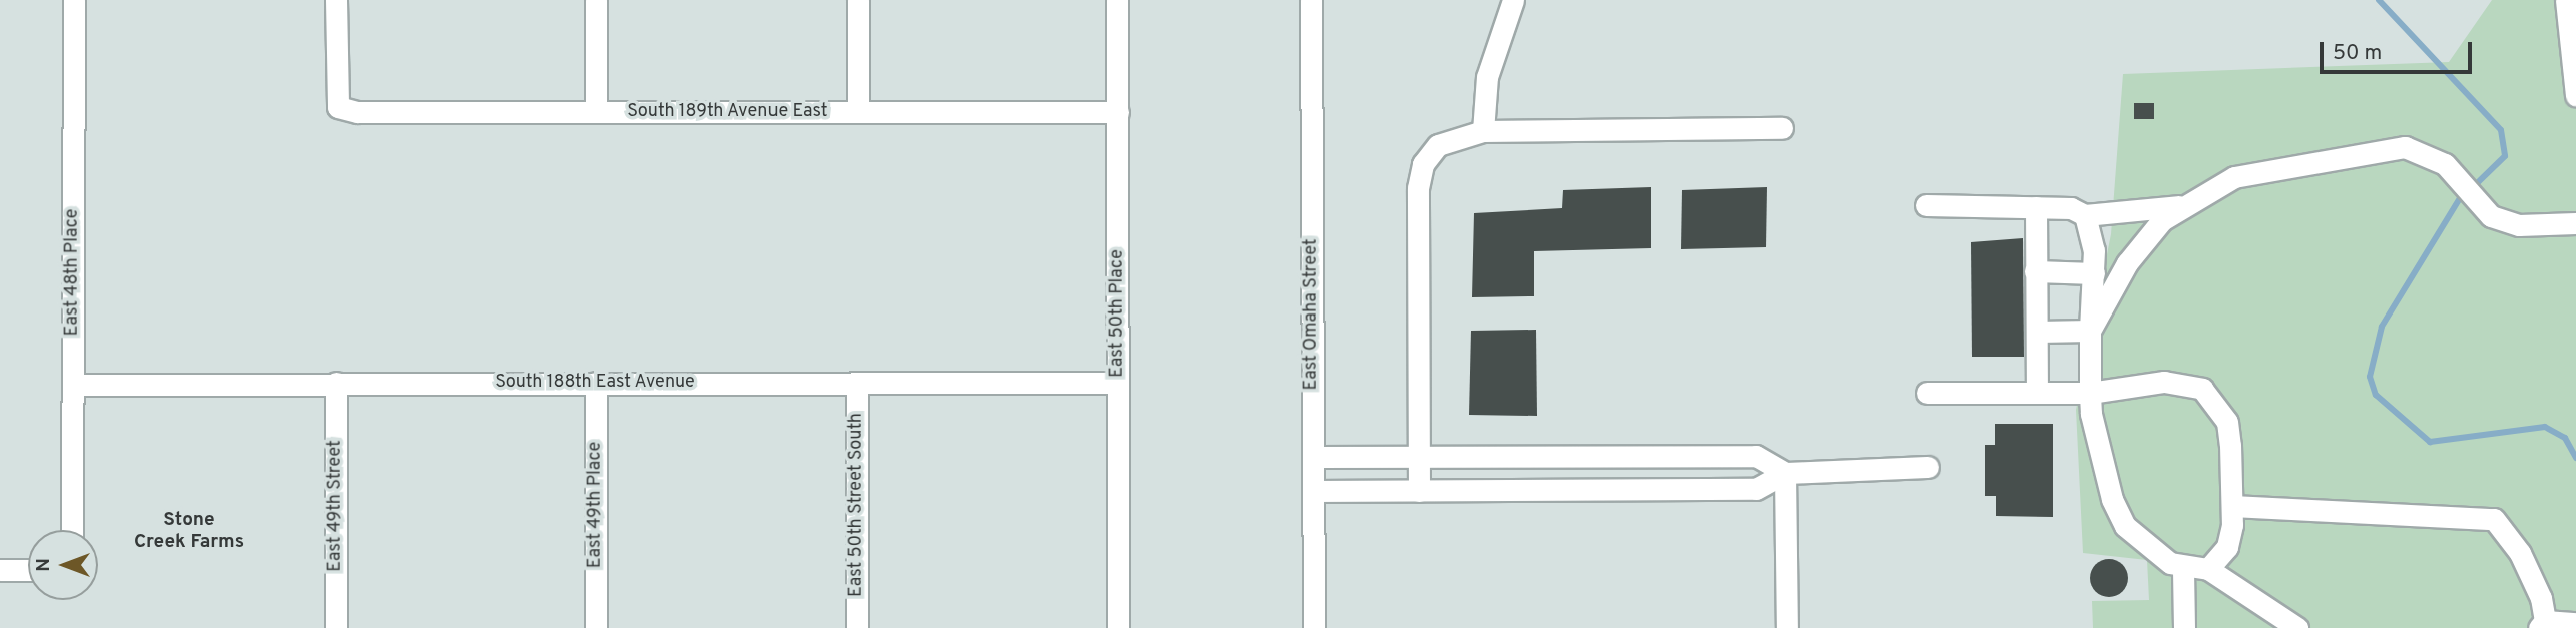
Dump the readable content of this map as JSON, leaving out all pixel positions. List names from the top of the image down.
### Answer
{
  "streets": {
    "street": [
      "South 189th Avenue East",
      "East 48th Place",
      "East 50th Place",
      "East Omaha Street",
      "South 188th East Avenue",
      "East 49th Place",
      "East 50th Street South",
      "East 49th Street"
    ]
  },
  "crossings": [
    ["South 189th Avenue East", "East 50th Place"],
    ["East 48th Place", "South 188th East Avenue"],
    ["East 50th Place", "South 188th East Avenue"],
    ["South 188th East Avenue", "East 49th Place"],
    ["South 188th East Avenue", "East 50th Street South"],
    ["South 188th East Avenue", "East 49th Street"]
  ],
  "districts": ["Stone Creek Farms"],
  "scale_bar": "50 m",
  "north": "left"
}
